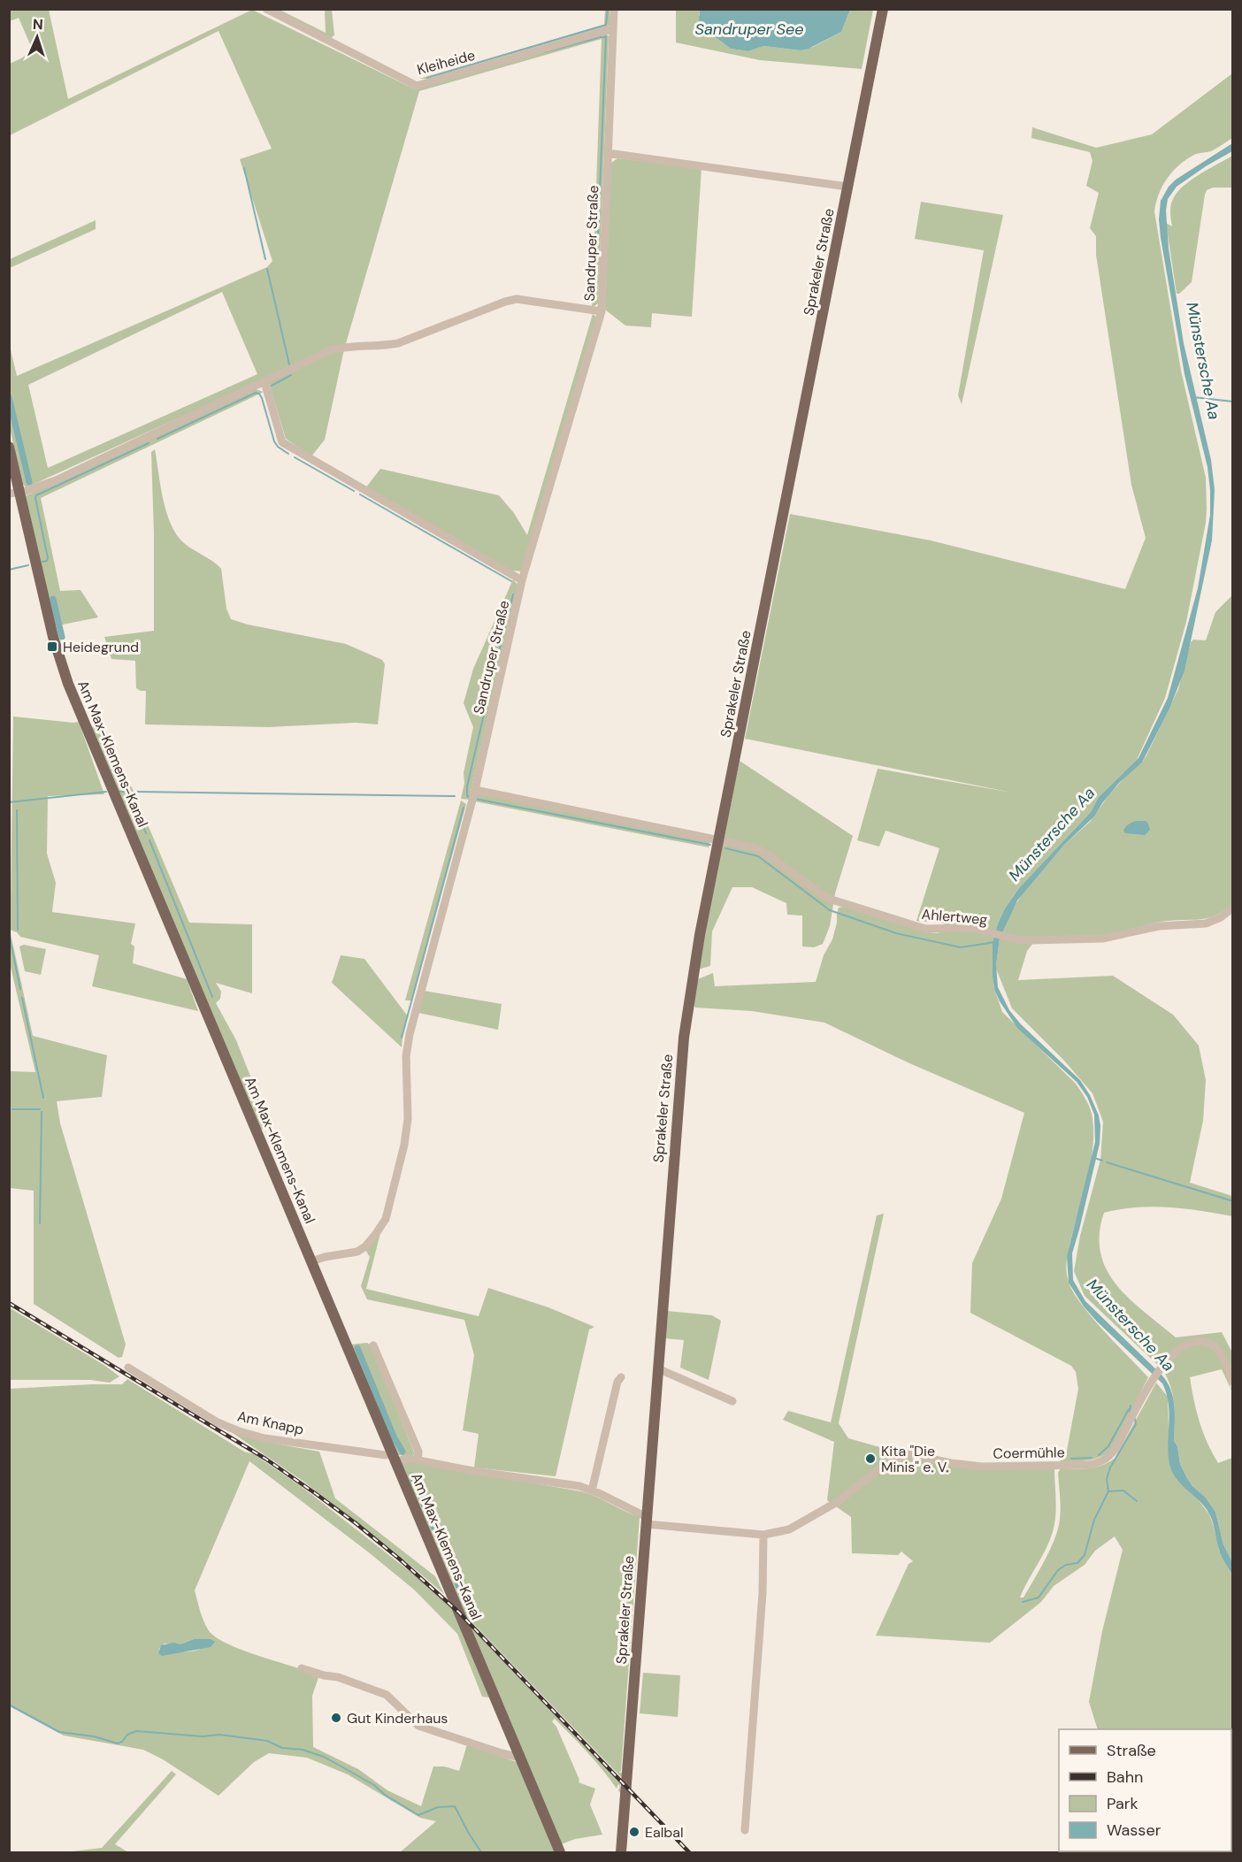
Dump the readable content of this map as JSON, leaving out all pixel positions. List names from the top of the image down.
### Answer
{
  "streets": {
    "main road": ["Sprakeler Straße", "Am Max-Klemens-Kanal"],
    "street": [
      "Kleiheide",
      "Sandruper Straße",
      "Ahlertweg",
      "Am Knapp",
      "Coermühle"
    ]
  },
  "crossings": [
    ["Kleiheide", "Sandruper Straße"],
    ["Sandruper Straße", "Am Max-Klemens-Kanal"],
    ["Sandruper Straße", "Ahlertweg"],
    ["Sprakeler Straße", "Ahlertweg"],
    ["Sprakeler Straße", "Am Knapp"],
    ["Sprakeler Straße", "Coermühle"],
    ["Am Max-Klemens-Kanal", "Am Knapp"],
    ["Am Knapp", "Coermühle"]
  ],
  "water": ["Sandruper See", "Münstersche Aa"],
  "places": {
    "transit": ["Heidegrund"],
    "other": ["Kita \"Die Minis\" e. V.", "Gut Kinderhaus", "Ealbal"]
  },
  "legend": [
    "Straße",
    "Bahn",
    "Park",
    "Wasser"
  ],
  "north": "top"
}
